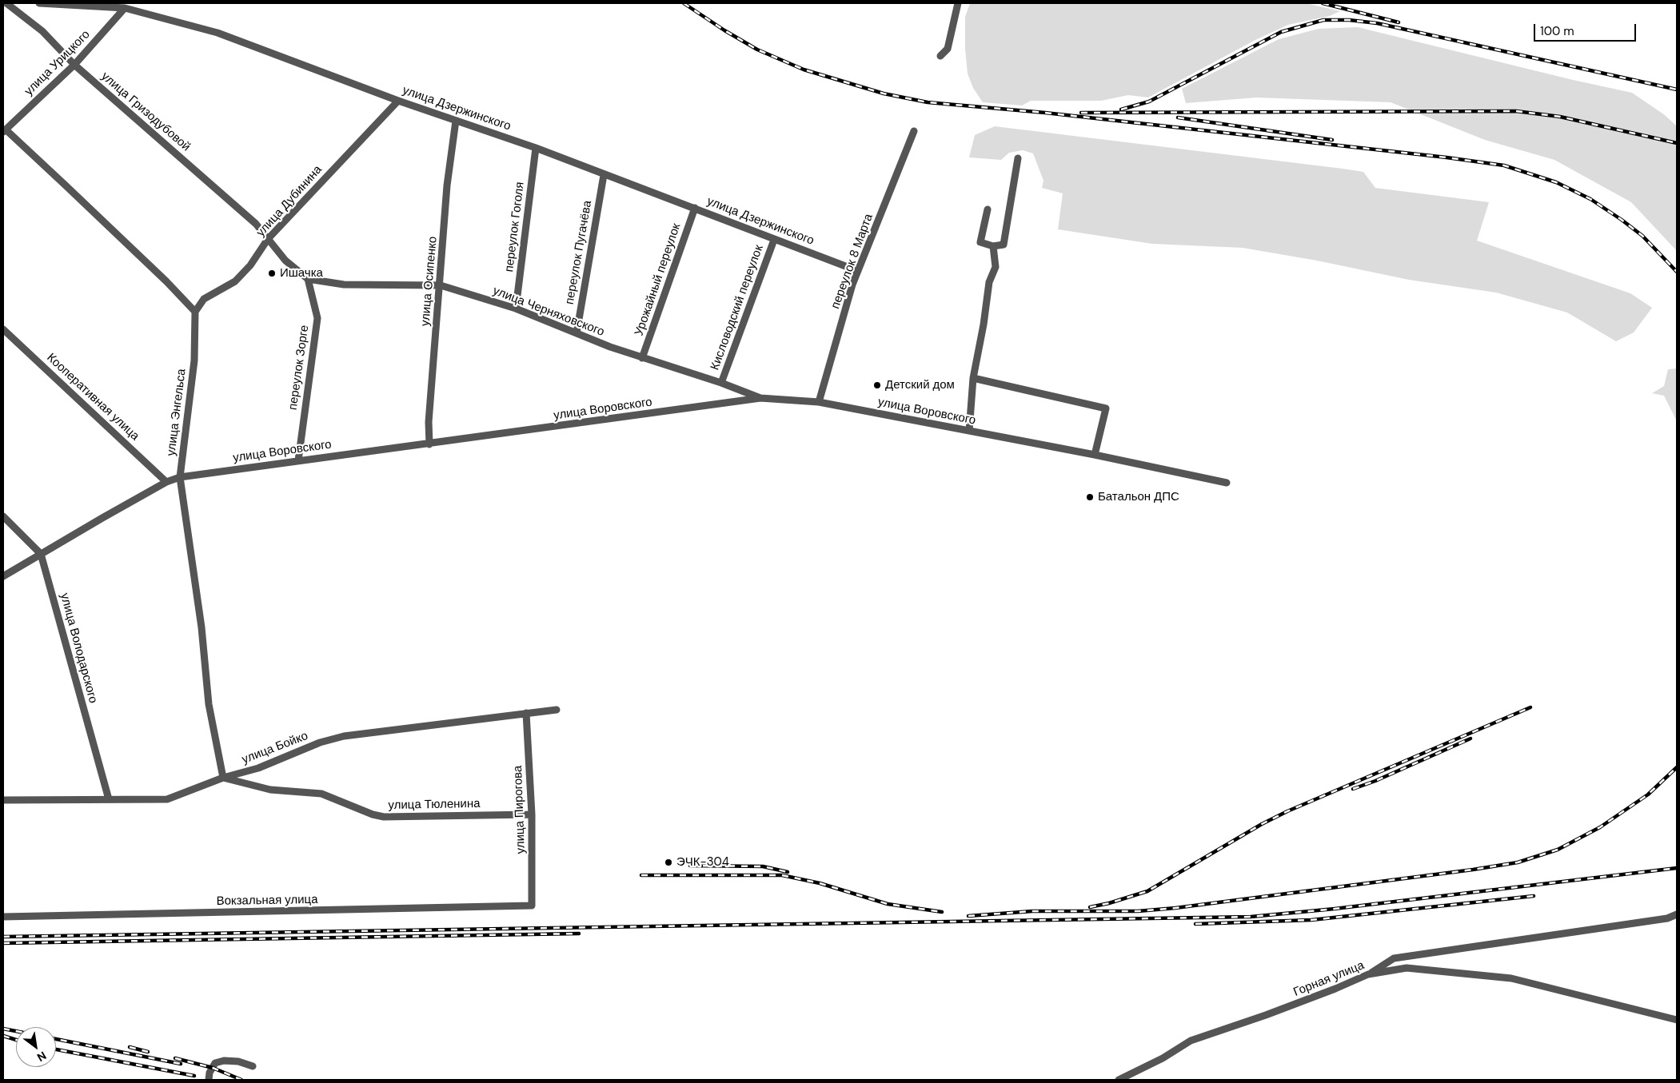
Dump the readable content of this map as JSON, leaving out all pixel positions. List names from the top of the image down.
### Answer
{
  "streets": {
    "street": [
      "улица Урицкого",
      "улица Дзержинского",
      "улица Гризодубовой",
      "улица Дубинина",
      "переулок Гоголя",
      "переулок Пугачёва",
      "переулок 8 Марта",
      "Урожайный переулок",
      "улица Осипенко",
      "Кисловодский переулок",
      "улица Черняховского",
      "переулок Зорге",
      "Кооперативная улица",
      "улица Воровского",
      "улица Энгельса",
      "улица Володарского",
      "улица Бойко",
      "улица Тюленина",
      "улица Пирогова",
      "Вокзальная улица",
      "Горная улица"
    ]
  },
  "crossings": [
    ["улица Урицкого", "улица Дзержинского"],
    ["улица Урицкого", "улица Гризодубовой"],
    ["улица Дзержинского", "улица Дубинина"],
    ["улица Дзержинского", "переулок Гоголя"],
    ["улица Дзержинского", "переулок Пугачёва"],
    ["улица Дзержинского", "переулок 8 Марта"],
    ["улица Дзержинского", "Урожайный переулок"],
    ["улица Дзержинского", "улица Осипенко"],
    ["улица Дзержинского", "Кисловодский переулок"],
    ["улица Гризодубовой", "улица Дубинина"],
    ["улица Дубинина", "улица Энгельса"],
    ["переулок Гоголя", "улица Черняховского"],
    ["переулок Пугачёва", "улица Черняховского"],
    ["переулок 8 Марта", "улица Воровского"],
    ["Урожайный переулок", "улица Черняховского"],
    ["улица Осипенко", "улица Черняховского"],
    ["улица Осипенко", "улица Воровского"],
    ["Кисловодский переулок", "улица Черняховского"],
    ["улица Черняховского", "переулок Зорге"],
    ["улица Черняховского", "улица Воровского"],
    ["переулок Зорге", "улица Воровского"],
    ["Кооперативная улица", "улица Воровского"],
    ["улица Воровского", "улица Энгельса"],
    ["улица Воровского", "улица Володарского"],
    ["улица Энгельса", "улица Бойко"],
    ["улица Энгельса", "улица Тюленина"],
    ["улица Володарского", "улица Бойко"],
    ["улица Бойко", "улица Тюленина"],
    ["улица Бойко", "улица Пирогова"],
    ["улица Тюленина", "улица Пирогова"],
    ["улица Пирогова", "Вокзальная улица"]
  ],
  "places": [
    "Ишачка",
    "Детский дом",
    "Батальон ДПС",
    "ЭЧК-304"
  ],
  "scale_bar": "100 m",
  "north": "bottom right"
}
